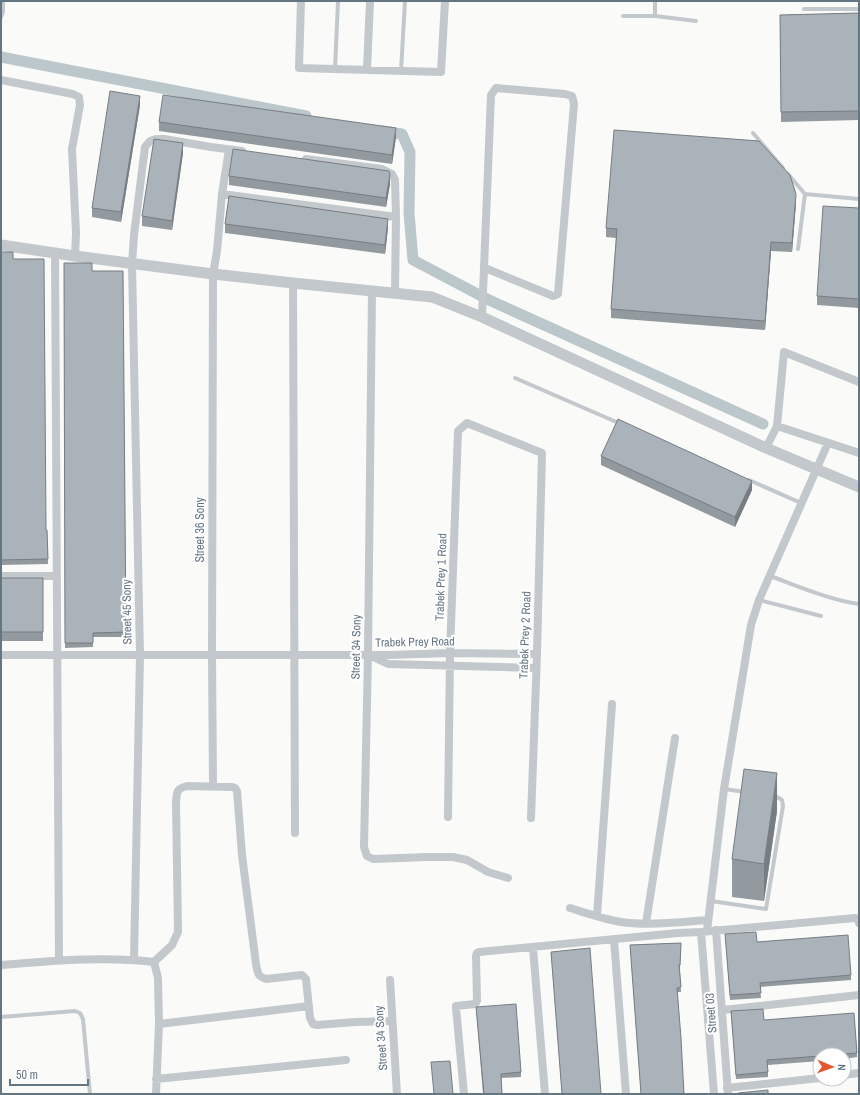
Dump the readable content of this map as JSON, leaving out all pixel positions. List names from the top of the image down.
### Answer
{
  "streets": {
    "street": [
      "Street 36 Sony",
      "Trabek Prey 1 Road",
      "Street 45 Sony",
      "Trabek Prey 2 Road",
      "Trabek Prey Road",
      "Street 34 Sony",
      "Street 03"
    ]
  },
  "crossings": [
    ["Street 36 Sony", "Street 45 Sony"],
    ["Trabek Prey 1 Road", "Trabek Prey 2 Road"],
    ["Trabek Prey 1 Road", "Trabek Prey Road"],
    ["Trabek Prey 2 Road", "Trabek Prey Road"],
    ["Trabek Prey Road", "Street 34 Sony"]
  ],
  "scale_bar": "50 m",
  "north": "right"
}
